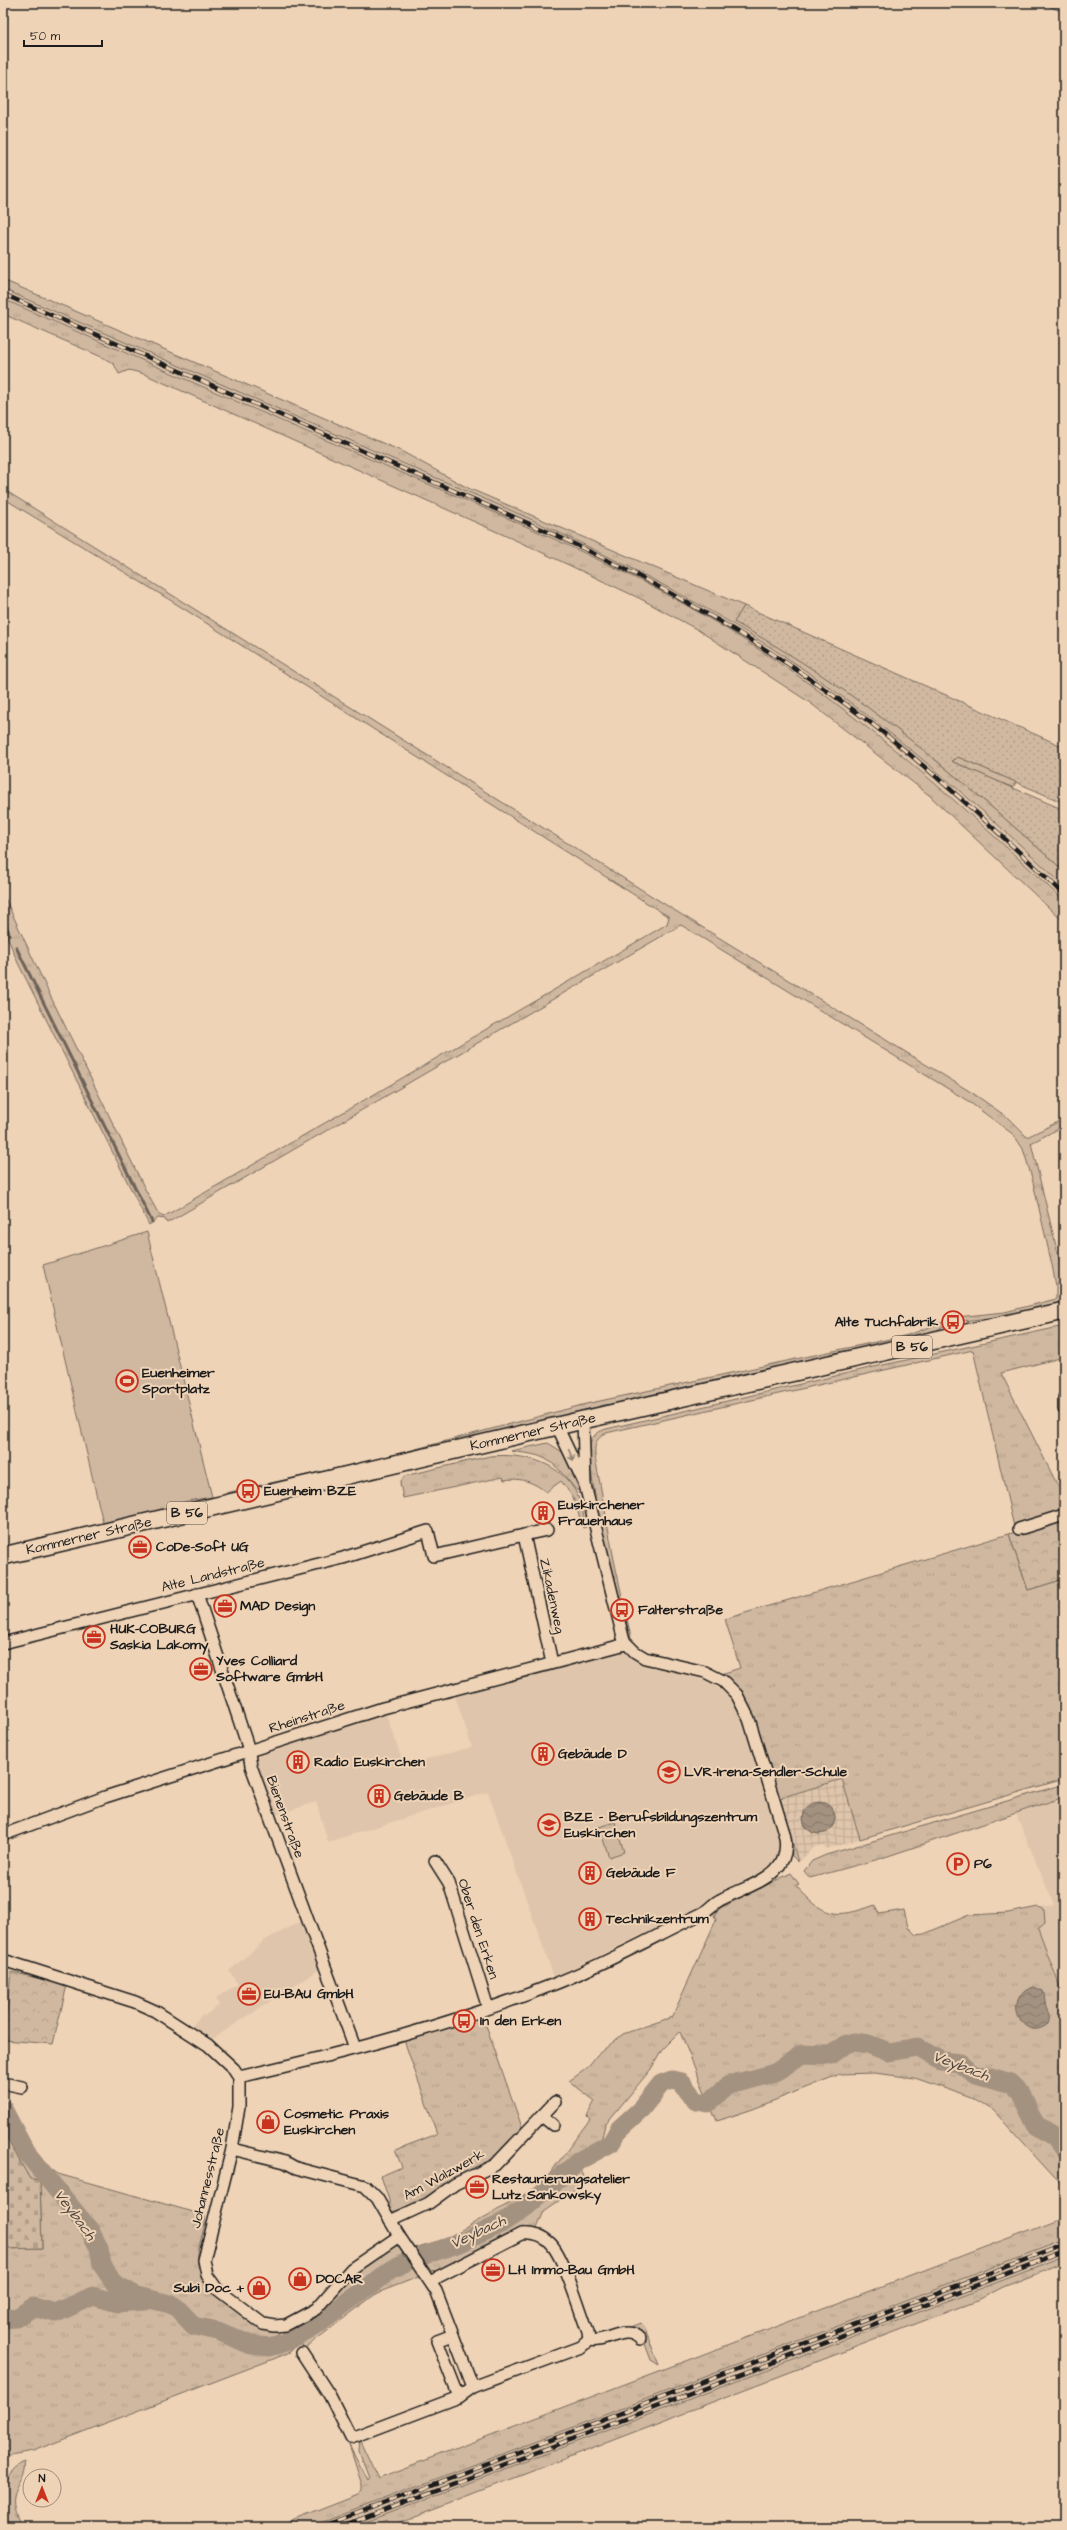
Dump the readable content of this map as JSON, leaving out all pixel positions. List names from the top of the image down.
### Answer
{
  "streets": {
    "main road": ["B 56", "Kommerner Straße"],
    "street": [
      "Alte Landstraße",
      "Zikadenweg",
      "Rheinstraße",
      "Bienenstraße",
      "Ober den Erken",
      "Am Walzwerk",
      "Johannesstraße"
    ]
  },
  "crossings": [
    ["Alte Landstraße", "Zikadenweg"],
    ["Alte Landstraße", "Bienenstraße"],
    ["Zikadenweg", "Rheinstraße"],
    ["Rheinstraße", "Bienenstraße"]
  ],
  "water": ["Veybach"],
  "places": {
    "bus stop": [
      "Alte Tuchfabrik",
      "Euenheim BZE",
      "Falterstraße",
      "In den Erken"
    ],
    "sports": ["Euenheimer Sportplatz"],
    "building": [
      "Euskirchener Frauenhaus",
      "Gebäude D",
      "Radio Euskirchen",
      "Gebäude B",
      "Gebäude F",
      "Technikzentrum"
    ],
    "office": [
      "CoDe-Soft UG",
      "MAD Design",
      "HUK-COBURG Saskia Lakomy",
      "Yves Colliard Software GmbH",
      "EU-BAU GmbH",
      "Restaurierungsatelier Lutz Sankowsky",
      "LH Immo-Bau GmbH"
    ],
    "school or university": ["LVR-Irena-Sendler-Schule", "BZE – Berufsbildungszentrum Euskirchen"],
    "parking": ["P6"],
    "shop": ["Cosmetic Praxis Euskirchen", "DOCAR", "Subi Doc +"]
  },
  "scale_bar": "50 m",
  "north": "top"
}
